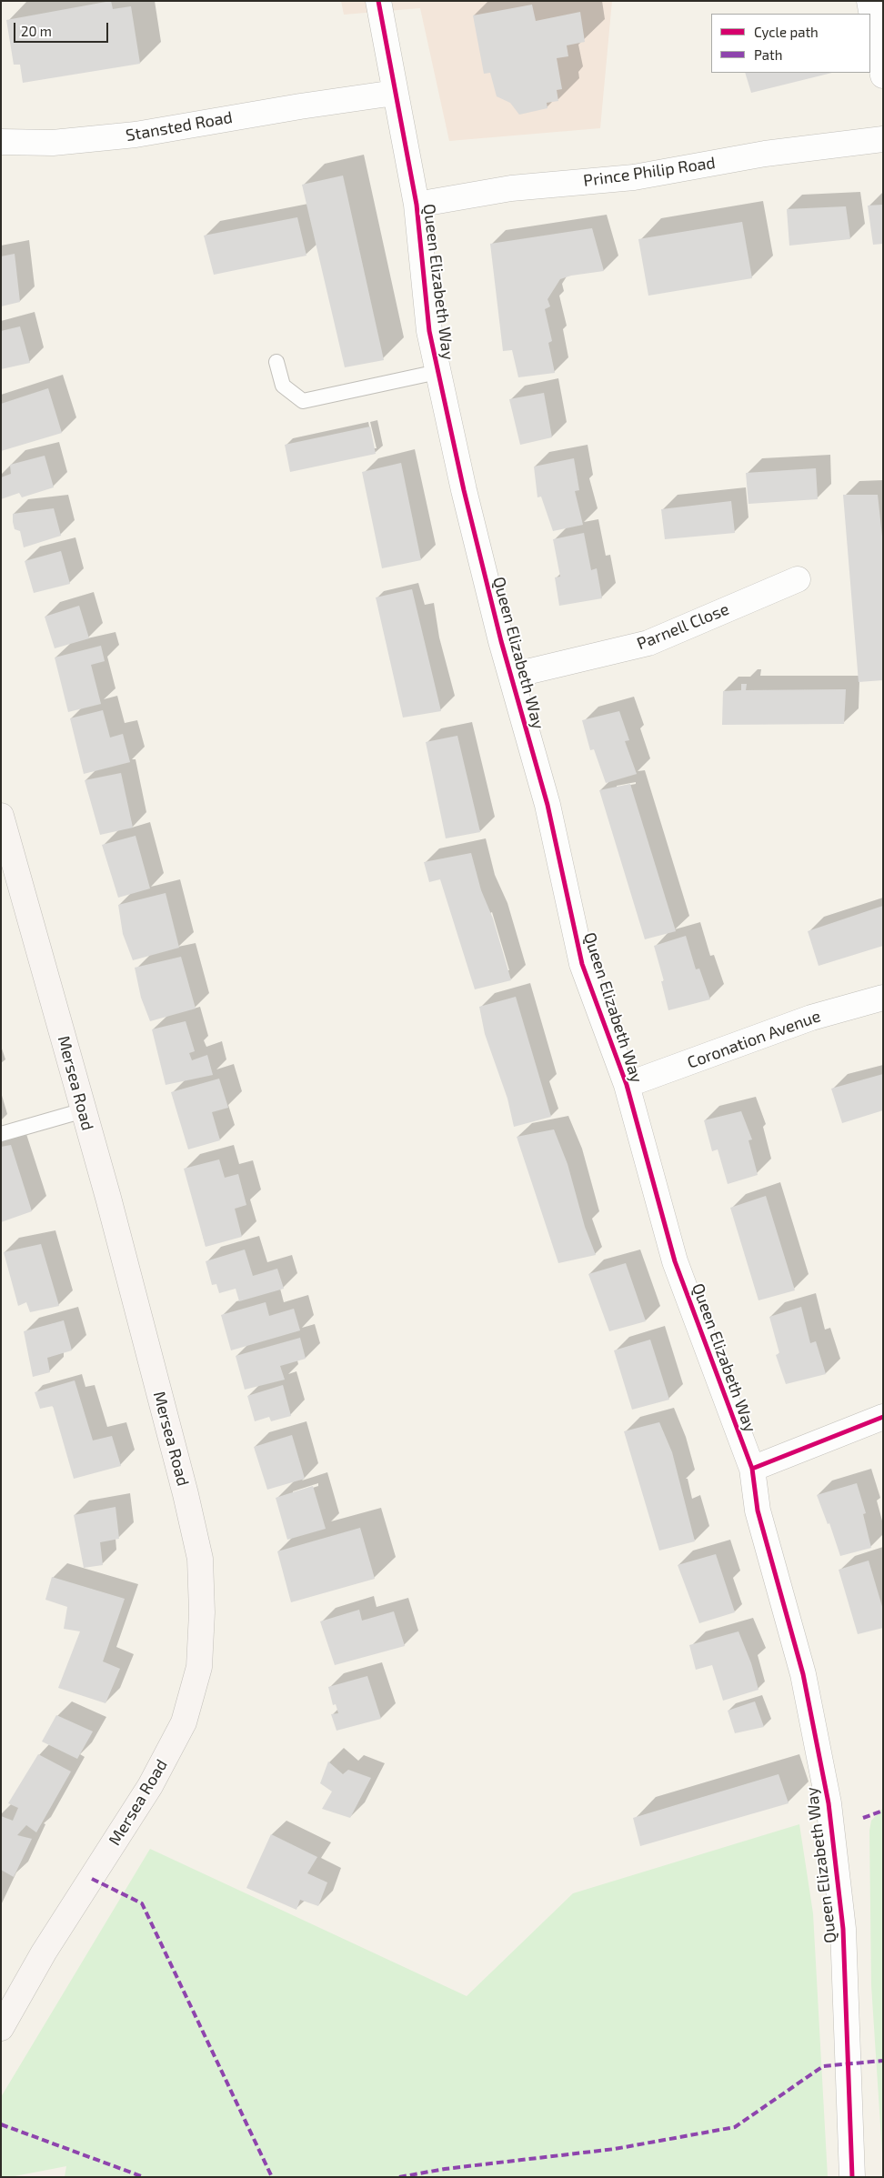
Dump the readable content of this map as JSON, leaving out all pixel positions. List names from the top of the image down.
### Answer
{
  "streets": {
    "main road": ["Mersea Road"],
    "street": [
      "Stansted Road",
      "Prince Philip Road",
      "Queen Elizabeth Way",
      "Parnell Close",
      "Coronation Avenue"
    ]
  },
  "crossings": [
    ["Stansted Road", "Queen Elizabeth Way"],
    ["Prince Philip Road", "Queen Elizabeth Way"],
    ["Queen Elizabeth Way", "Parnell Close"],
    ["Queen Elizabeth Way", "Coronation Avenue"]
  ],
  "legend": ["Cycle path", "Path"],
  "scale_bar": "20 m"
}
